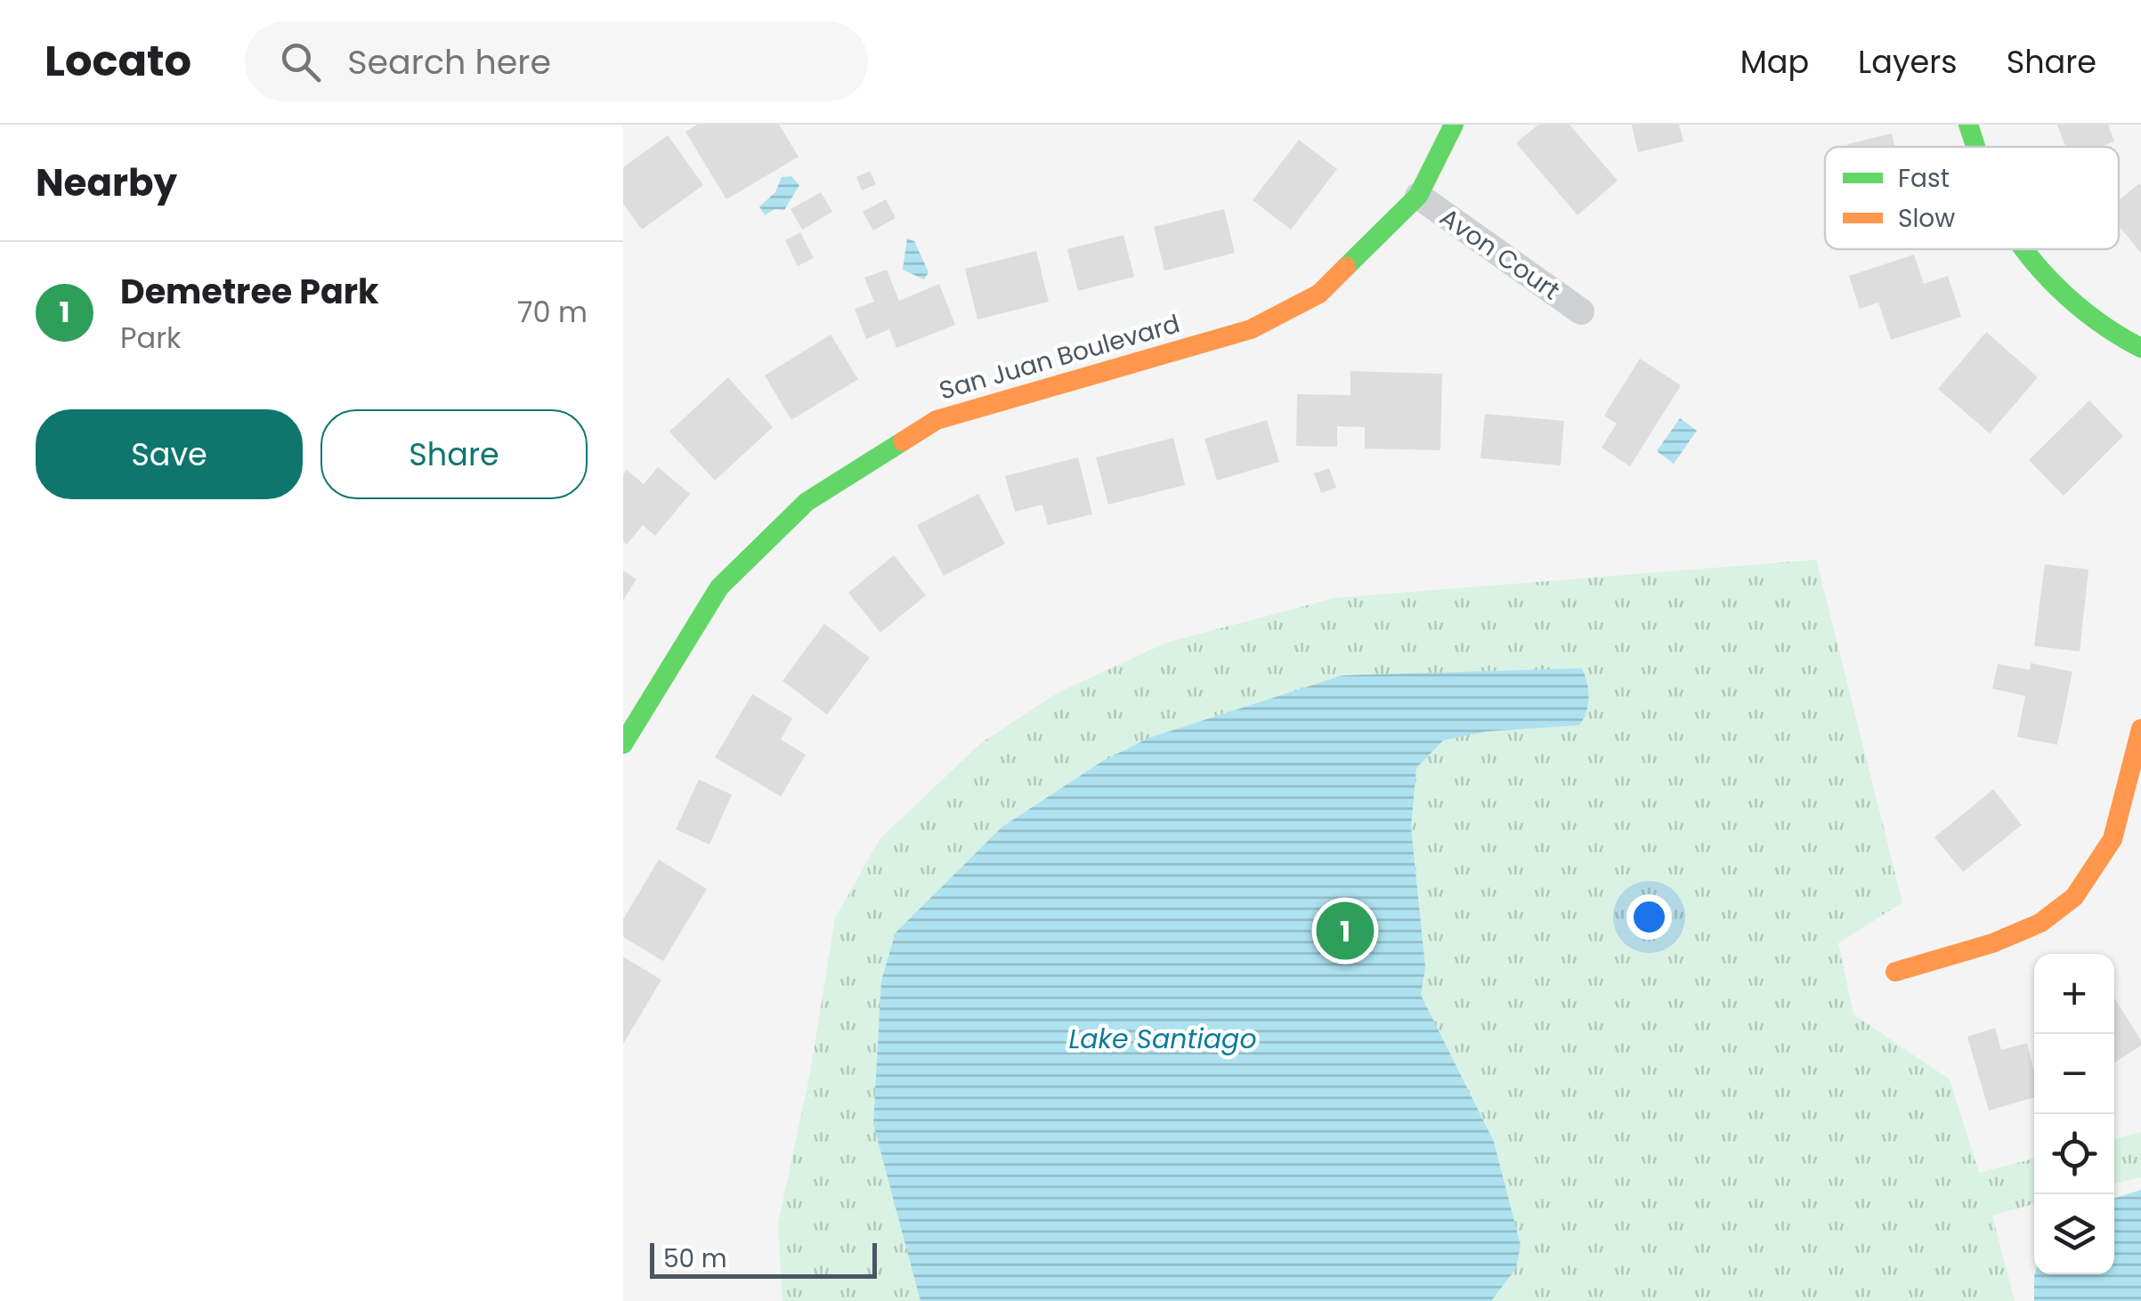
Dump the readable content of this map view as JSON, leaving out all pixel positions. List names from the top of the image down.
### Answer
{
  "streets": {
    "street": ["Avon Court", "San Juan Boulevard"]
  },
  "crossings": [
    ["Avon Court", "San Juan Boulevard"]
  ],
  "water": ["Lake Santiago"],
  "legend": ["Fast", "Slow"],
  "scale_bar": "50 m",
  "page": {
    "header": "Locato",
    "search": "Search here",
    "nav": ["Map", "Layers", "Share"],
    "heading": "Nearby",
    "list": [
      {
        "mark": "1",
        "name": "Demetree Park",
        "note": "Park",
        "value": "70 m"
      }
    ],
    "buttons": ["Save", "Share"],
    "pins": "1",
    "map_buttons": ["+", "−"],
    "scale": "50 m"
  }
}
